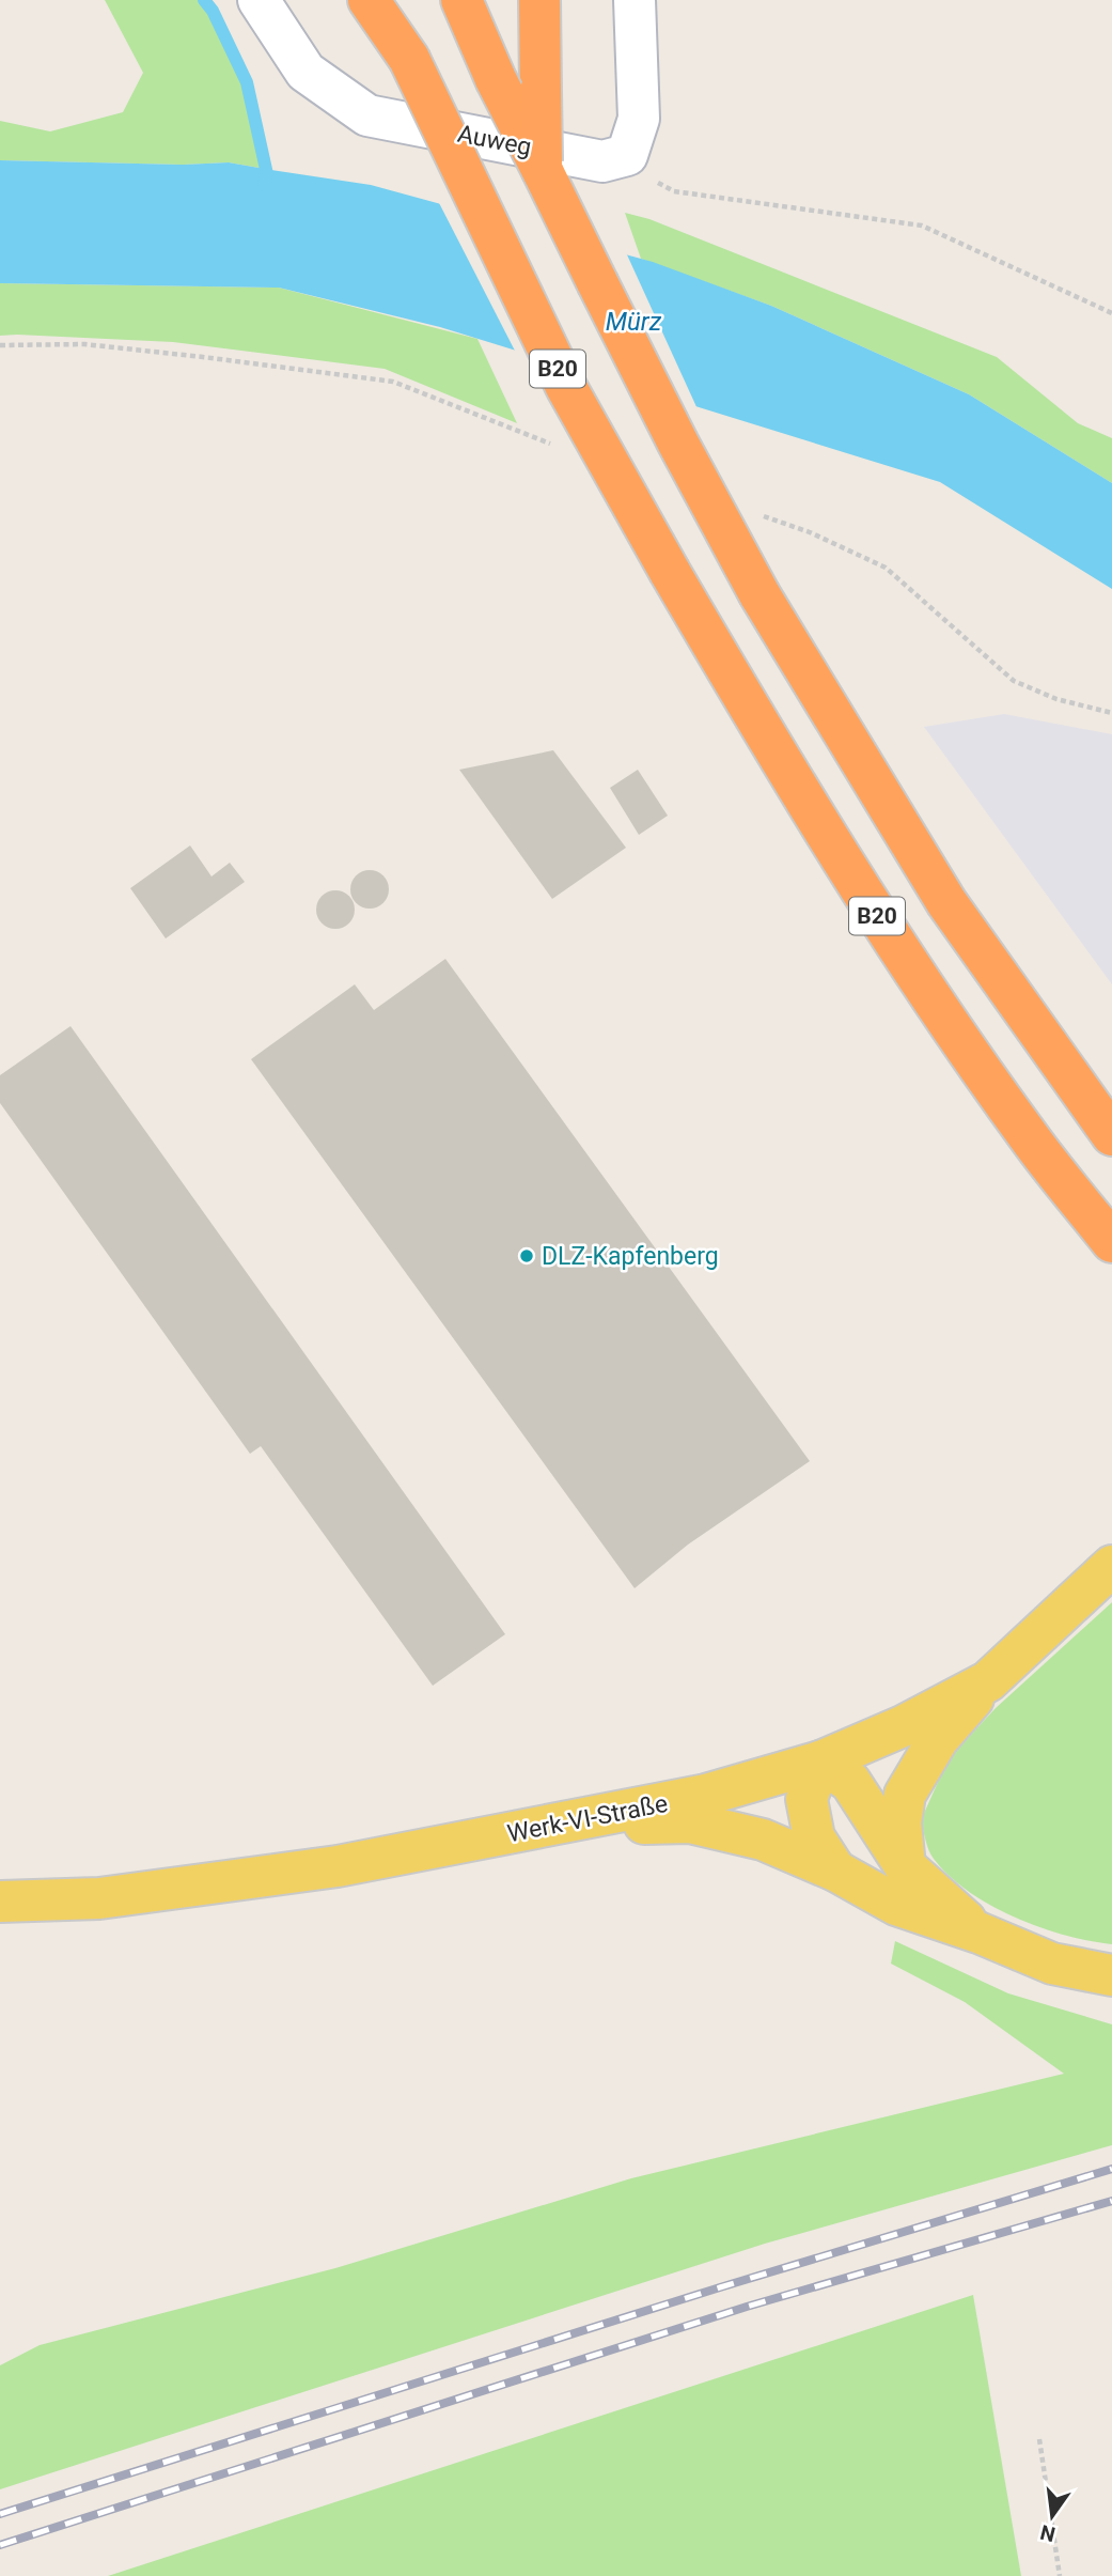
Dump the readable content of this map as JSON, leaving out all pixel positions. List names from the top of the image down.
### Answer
{
  "streets": {
    "highway": ["B20"],
    "main road": ["Werk-VI-Straße"],
    "street": ["Auweg"]
  },
  "water": ["Mürz"],
  "places": ["DLZ-Kapfenberg"],
  "north": "bottom"
}
